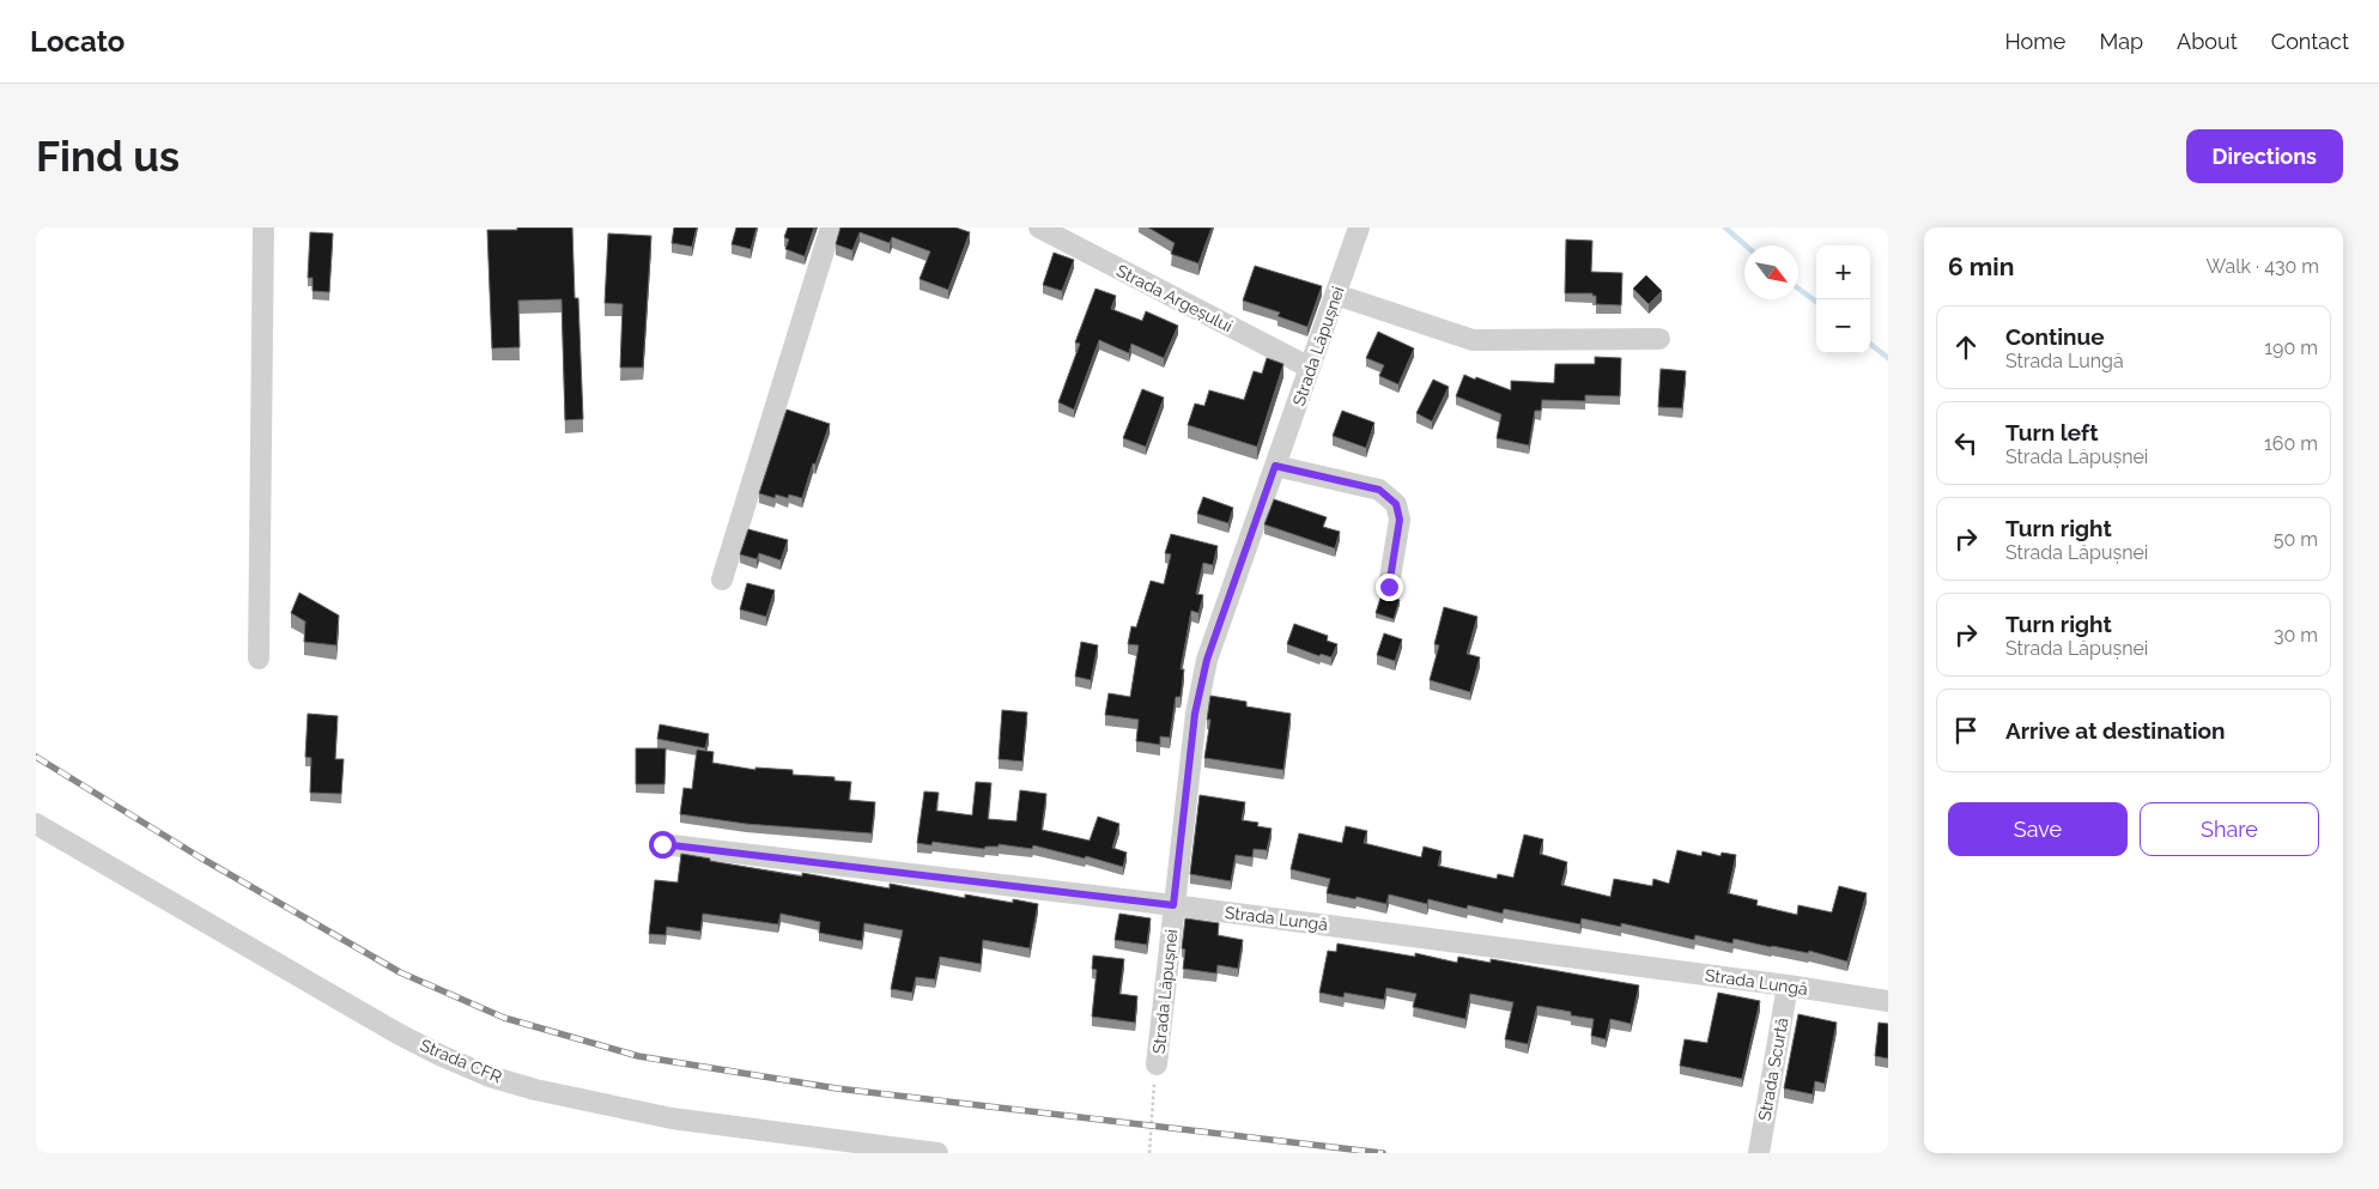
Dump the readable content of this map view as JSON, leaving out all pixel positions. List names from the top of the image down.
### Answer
{
  "streets": {
    "street": [
      "Strada Argeșului",
      "Strada Lăpușnei",
      "Strada Lungă",
      "Strada CFR",
      "Strada Scurtă"
    ]
  },
  "crossings": [
    ["Strada Argeșului", "Strada Lăpușnei"],
    ["Strada Lăpușnei", "Strada Lungă"],
    ["Strada Lungă", "Strada Scurtă"]
  ],
  "north": "bottom right",
  "page": {
    "header": "Locato",
    "nav": [
      "Home",
      "Map",
      "About",
      "Contact"
    ],
    "buttons": [
      "Directions",
      ["Save", "Share"]
    ],
    "title": "Find us",
    "heading": ["6 min", "Walk · 430 m"],
    "map_buttons": ["+", "−"],
    "list": [
      ["Continue", "Strada Lungă", "190 m"],
      ["Turn left", "Strada Lăpușnei", "160 m"],
      ["Turn right", "Strada Lăpușnei", "50 m"],
      ["Turn right", "Strada Lăpușnei", "30 m"],
      "Arrive at destination"
    ]
  }
}
